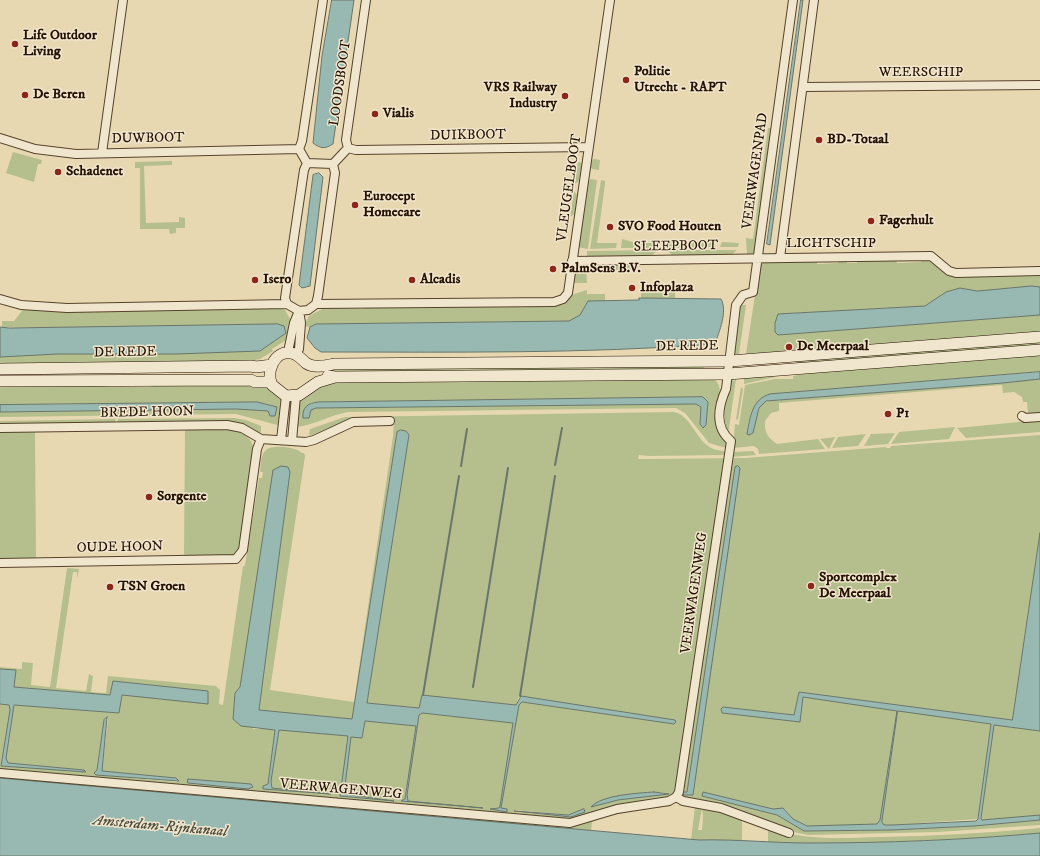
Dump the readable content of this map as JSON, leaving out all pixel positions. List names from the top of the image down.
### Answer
{
  "streets": {
    "main road": ["DE REDE"],
    "street": [
      "WEERSCHIP",
      "LOODSBOOT",
      "DUIKBOOT",
      "DUWBOOT",
      "VEERWAGENPAD",
      "VLEUGELBOOT",
      "LICHTSCHIP",
      "SLEEPBOOT",
      "BREDE HOON",
      "OUDE HOON",
      "VEERWAGENWEG"
    ]
  },
  "crossings": [
    ["WEERSCHIP", "LICHTSCHIP"],
    ["LOODSBOOT", "DUIKBOOT"],
    ["DUIKBOOT", "VLEUGELBOOT"],
    ["VEERWAGENPAD", "SLEEPBOOT"],
    ["VEERWAGENPAD", "DE REDE"],
    ["VEERWAGENPAD", "VEERWAGENWEG"],
    ["VLEUGELBOOT", "SLEEPBOOT"],
    ["LICHTSCHIP", "SLEEPBOOT"],
    ["DE REDE", "VEERWAGENWEG"],
    ["BREDE HOON", "OUDE HOON"]
  ],
  "water": ["Amsterdam-Rijnkanaal"],
  "places": [
    "Life Outdoor Living",
    "Politie Utrecht - RAPT",
    "De Beren",
    "VRS Railway Industry",
    "Vialis",
    "BD-Totaal",
    "Schadenet",
    "Eurocept Homecare",
    "Fagerhult",
    "SVO Food Houten",
    "PalmSens B.V.",
    "Isero",
    "Alcadis",
    "Infoplaza",
    "De Meerpaal",
    "P1",
    "Sorgente",
    "Sportcomplex De Meerpaal",
    "TSN Groen"
  ]
}
